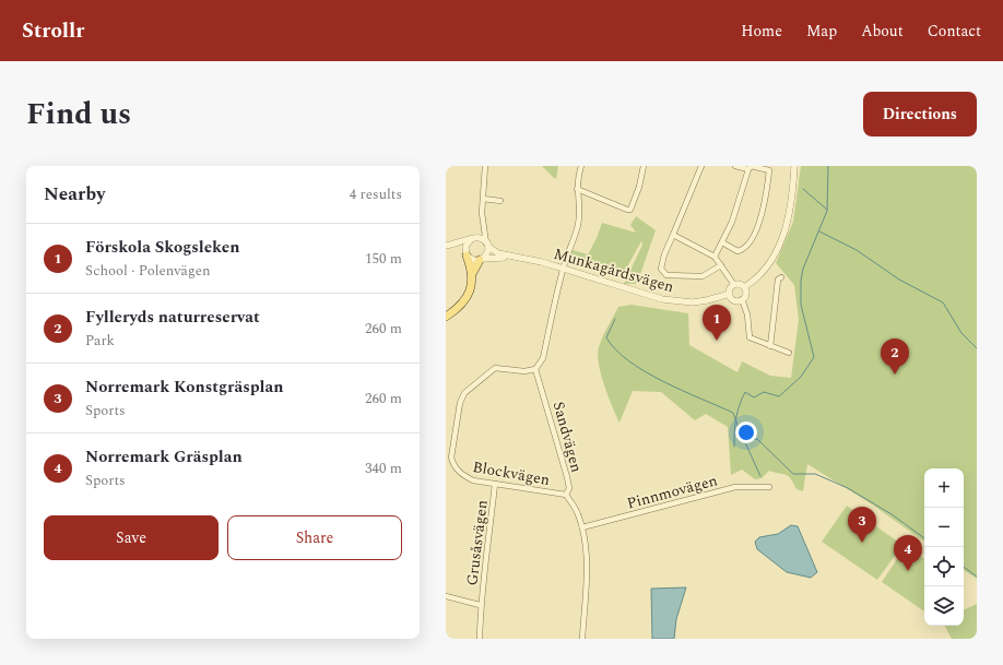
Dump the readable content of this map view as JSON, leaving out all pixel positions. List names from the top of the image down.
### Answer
{
  "streets": {
    "street": [
      "Munkagårdsvägen",
      "Sandvägen",
      "Blockvägen",
      "Pinnmovägen",
      "Grusåsvägen"
    ]
  },
  "crossings": [
    ["Sandvägen", "Blockvägen"],
    ["Sandvägen", "Pinnmovägen"],
    ["Blockvägen", "Grusåsvägen"]
  ],
  "page": {
    "header": "Strollr",
    "nav": [
      "Home",
      "Map",
      "About",
      "Contact"
    ],
    "title": "Find us",
    "buttons": [
      "Directions",
      ["Save", "Share"]
    ],
    "heading": ["Nearby", "4 results"],
    "list": [
      {
        "mark": "1",
        "name": "Förskola Skogsleken",
        "note": "School · Polenvägen",
        "value": "150 m"
      },
      {
        "mark": "2",
        "name": "Fylleryds naturreservat",
        "note": "Park",
        "value": "260 m"
      },
      {
        "mark": "3",
        "name": "Norremark Konstgräsplan",
        "note": "Sports",
        "value": "260 m"
      },
      {
        "mark": "4",
        "name": "Norremark Gräsplan",
        "note": "Sports",
        "value": "340 m"
      }
    ],
    "pins": [
      "1",
      "2",
      "3",
      "4"
    ],
    "map_buttons": ["+", "−"]
  }
}
